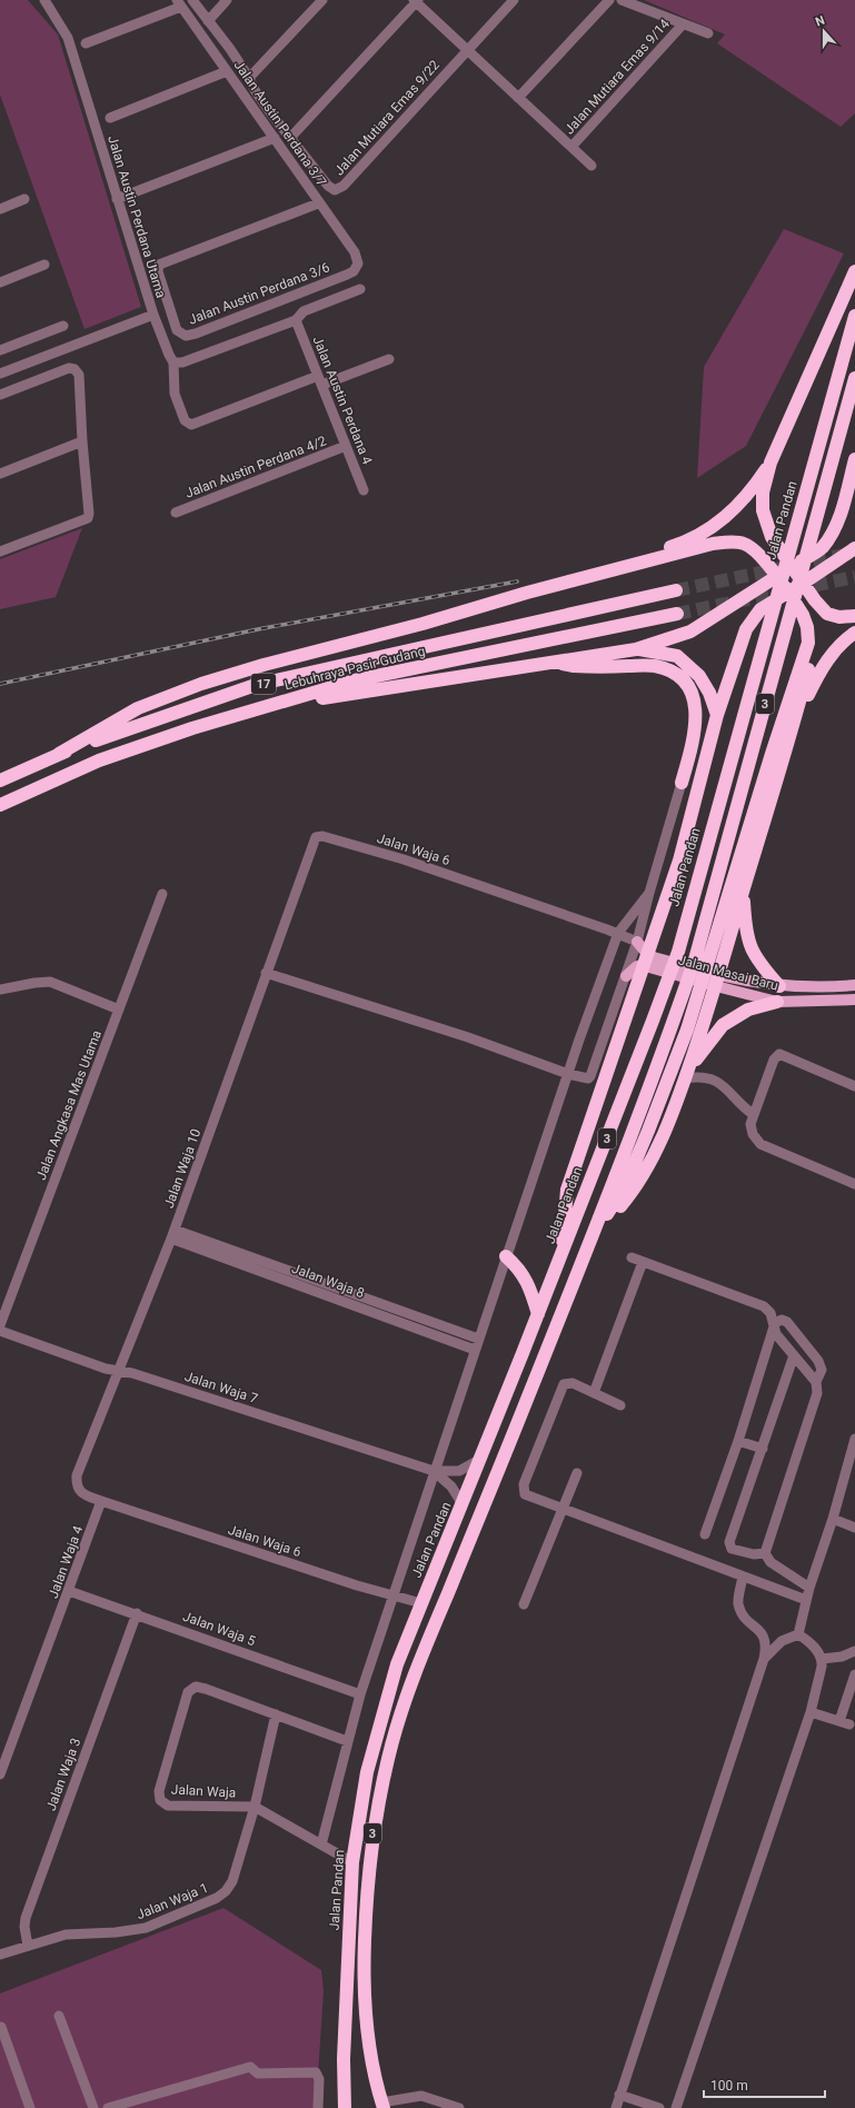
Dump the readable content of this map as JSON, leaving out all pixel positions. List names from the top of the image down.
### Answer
{
  "streets": {
    "highway": [
      "Jalan Pandan",
      "Lebuhraya Pasir Gudang",
      "17",
      "3"
    ],
    "main road": ["Jalan Masai Baru"],
    "street": [
      "Jalan Mutiara Emas 9/14",
      "Jalan Mutiara Emas 9/22",
      "Jalan Austin Perdana 3/7",
      "Jalan Austin Perdana Utama",
      "Jalan Austin Perdana 3/6",
      "Jalan Austin Perdana 4",
      "Jalan Austin Perdana 4/2",
      "Jalan Waja 6",
      "Jalan Angkasa Mas Utama",
      "Jalan Waja 10",
      "Jalan Waja 8",
      "Jalan Waja 7",
      "Jalan Waja 4",
      "Jalan Waja 5",
      "Jalan Waja 3",
      "Jalan Waja",
      "Jalan Waja 1"
    ]
  },
  "crossings": [
    ["Jalan Austin Perdana 3/7", "Jalan Austin Perdana 3/6"],
    ["Jalan Austin Perdana 4", "Jalan Austin Perdana 4/2"],
    ["Jalan Pandan", "Jalan Waja 6"],
    ["Jalan Pandan", "Jalan Waja 7"],
    ["Jalan Pandan", "Jalan Waja"],
    ["Jalan Waja 6", "Jalan Masai Baru"],
    ["Jalan Waja 6", "Jalan Waja 10"],
    ["Jalan Waja 6", "Jalan Waja 4"],
    ["Jalan Waja 10", "Jalan Waja 8"],
    ["Jalan Waja 10", "Jalan Waja 7"],
    ["Jalan Waja 4", "Jalan Waja 5"],
    ["Jalan Waja 5", "Jalan Waja 3"],
    ["Jalan Waja 3", "Jalan Waja 1"],
    ["Jalan Waja", "Jalan Waja 1"]
  ],
  "scale_bar": "100 m",
  "north": "top"
}
